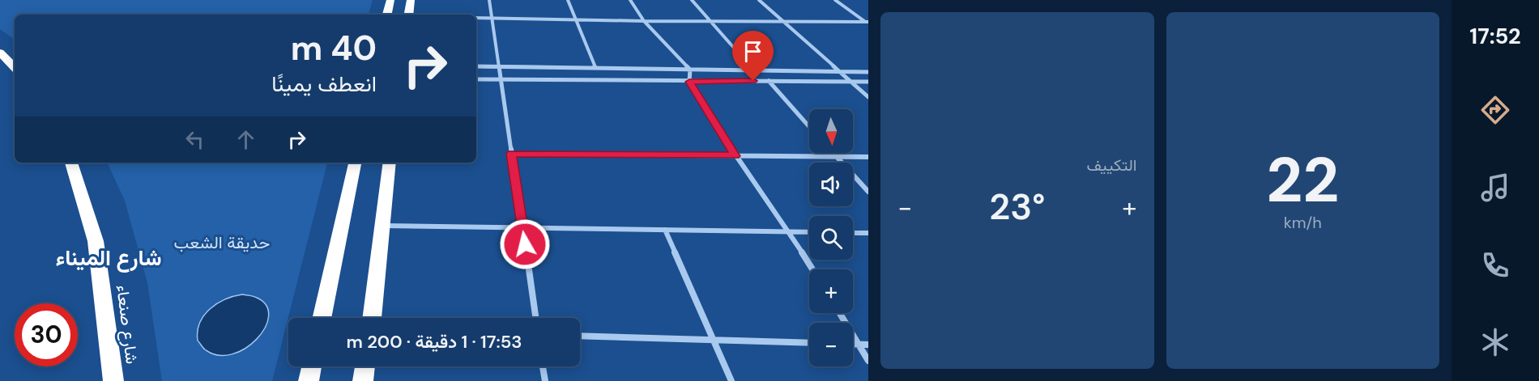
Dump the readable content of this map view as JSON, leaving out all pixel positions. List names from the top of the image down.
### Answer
{
  "streets": {
    "highway": ["شارع صنعاء"]
  },
  "districts": ["شارع الميناء"],
  "parks": ["حديقة الشعب"],
  "north": "bottom",
  "page": {
    "tabs": "17:52",
    "tile": [
      ["22", "km/h"],
      "التكييف"
    ],
    "turn": ["40 m", "انعطف يمينًا"],
    "map_buttons": ["+", "−"],
    "heat": ["−", "23°", "+"],
    "limit": "30",
    "trip": "17:53 · 1 دقيقة · 200 m"
  }
}
